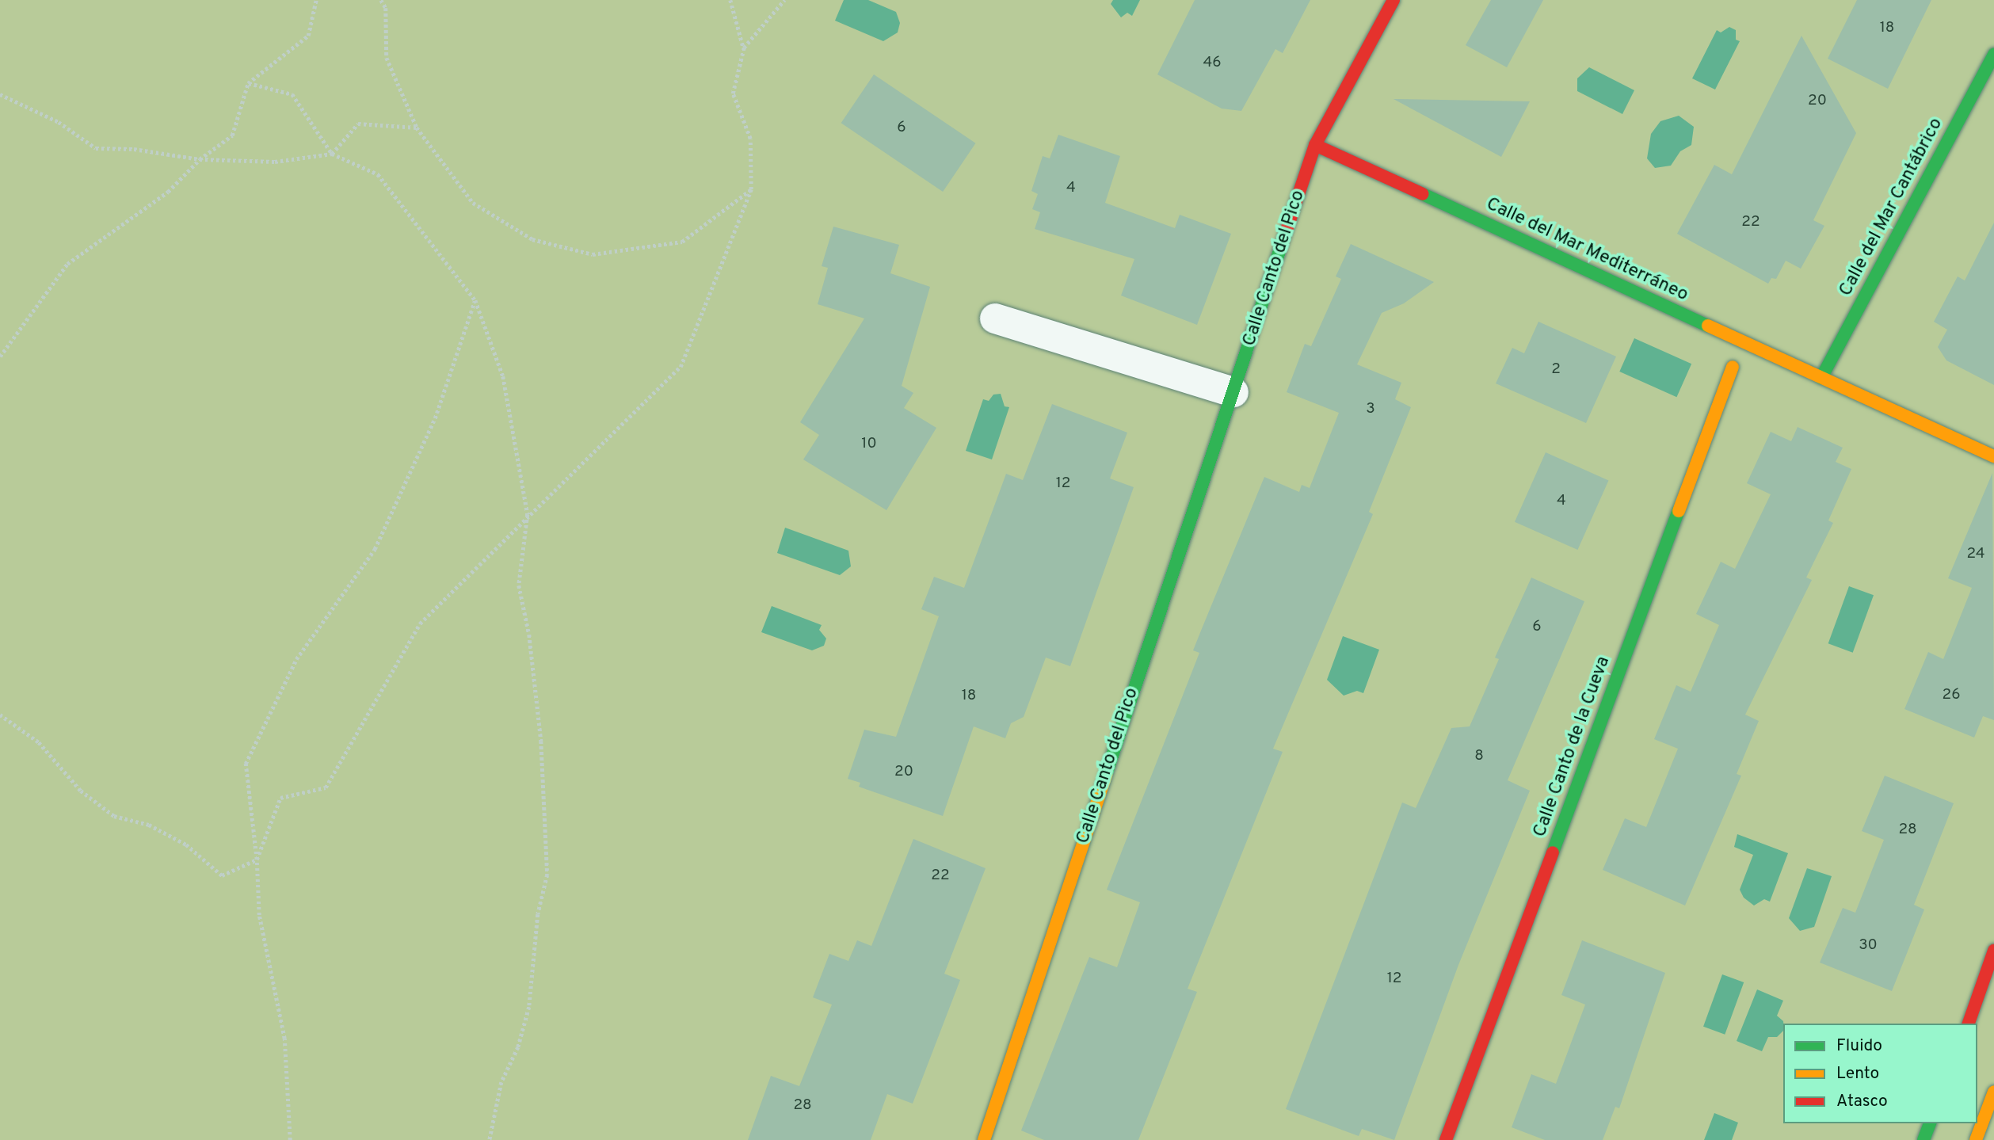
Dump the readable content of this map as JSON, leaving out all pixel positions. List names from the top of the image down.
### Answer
{
  "streets": {
    "street": [
      "Calle del Mar Cantábrico",
      "Calle del Mar Mediterráneo",
      "Calle Canto del Pico",
      "Calle Canto de la Cueva"
    ]
  },
  "crossings": [
    ["Calle del Mar Cantábrico", "Calle del Mar Mediterráneo"],
    ["Calle del Mar Mediterráneo", "Calle Canto del Pico"]
  ],
  "house_numbers": [
    "18",
    "46",
    "20",
    "6",
    "4",
    "22",
    "2",
    "3",
    "10",
    "12",
    "4",
    "24",
    "6",
    "26",
    "18",
    "8",
    "20",
    "28",
    "22",
    "30",
    "12",
    "28"
  ],
  "legend": ["Fluido", "Lento", "Atasco"]
}
